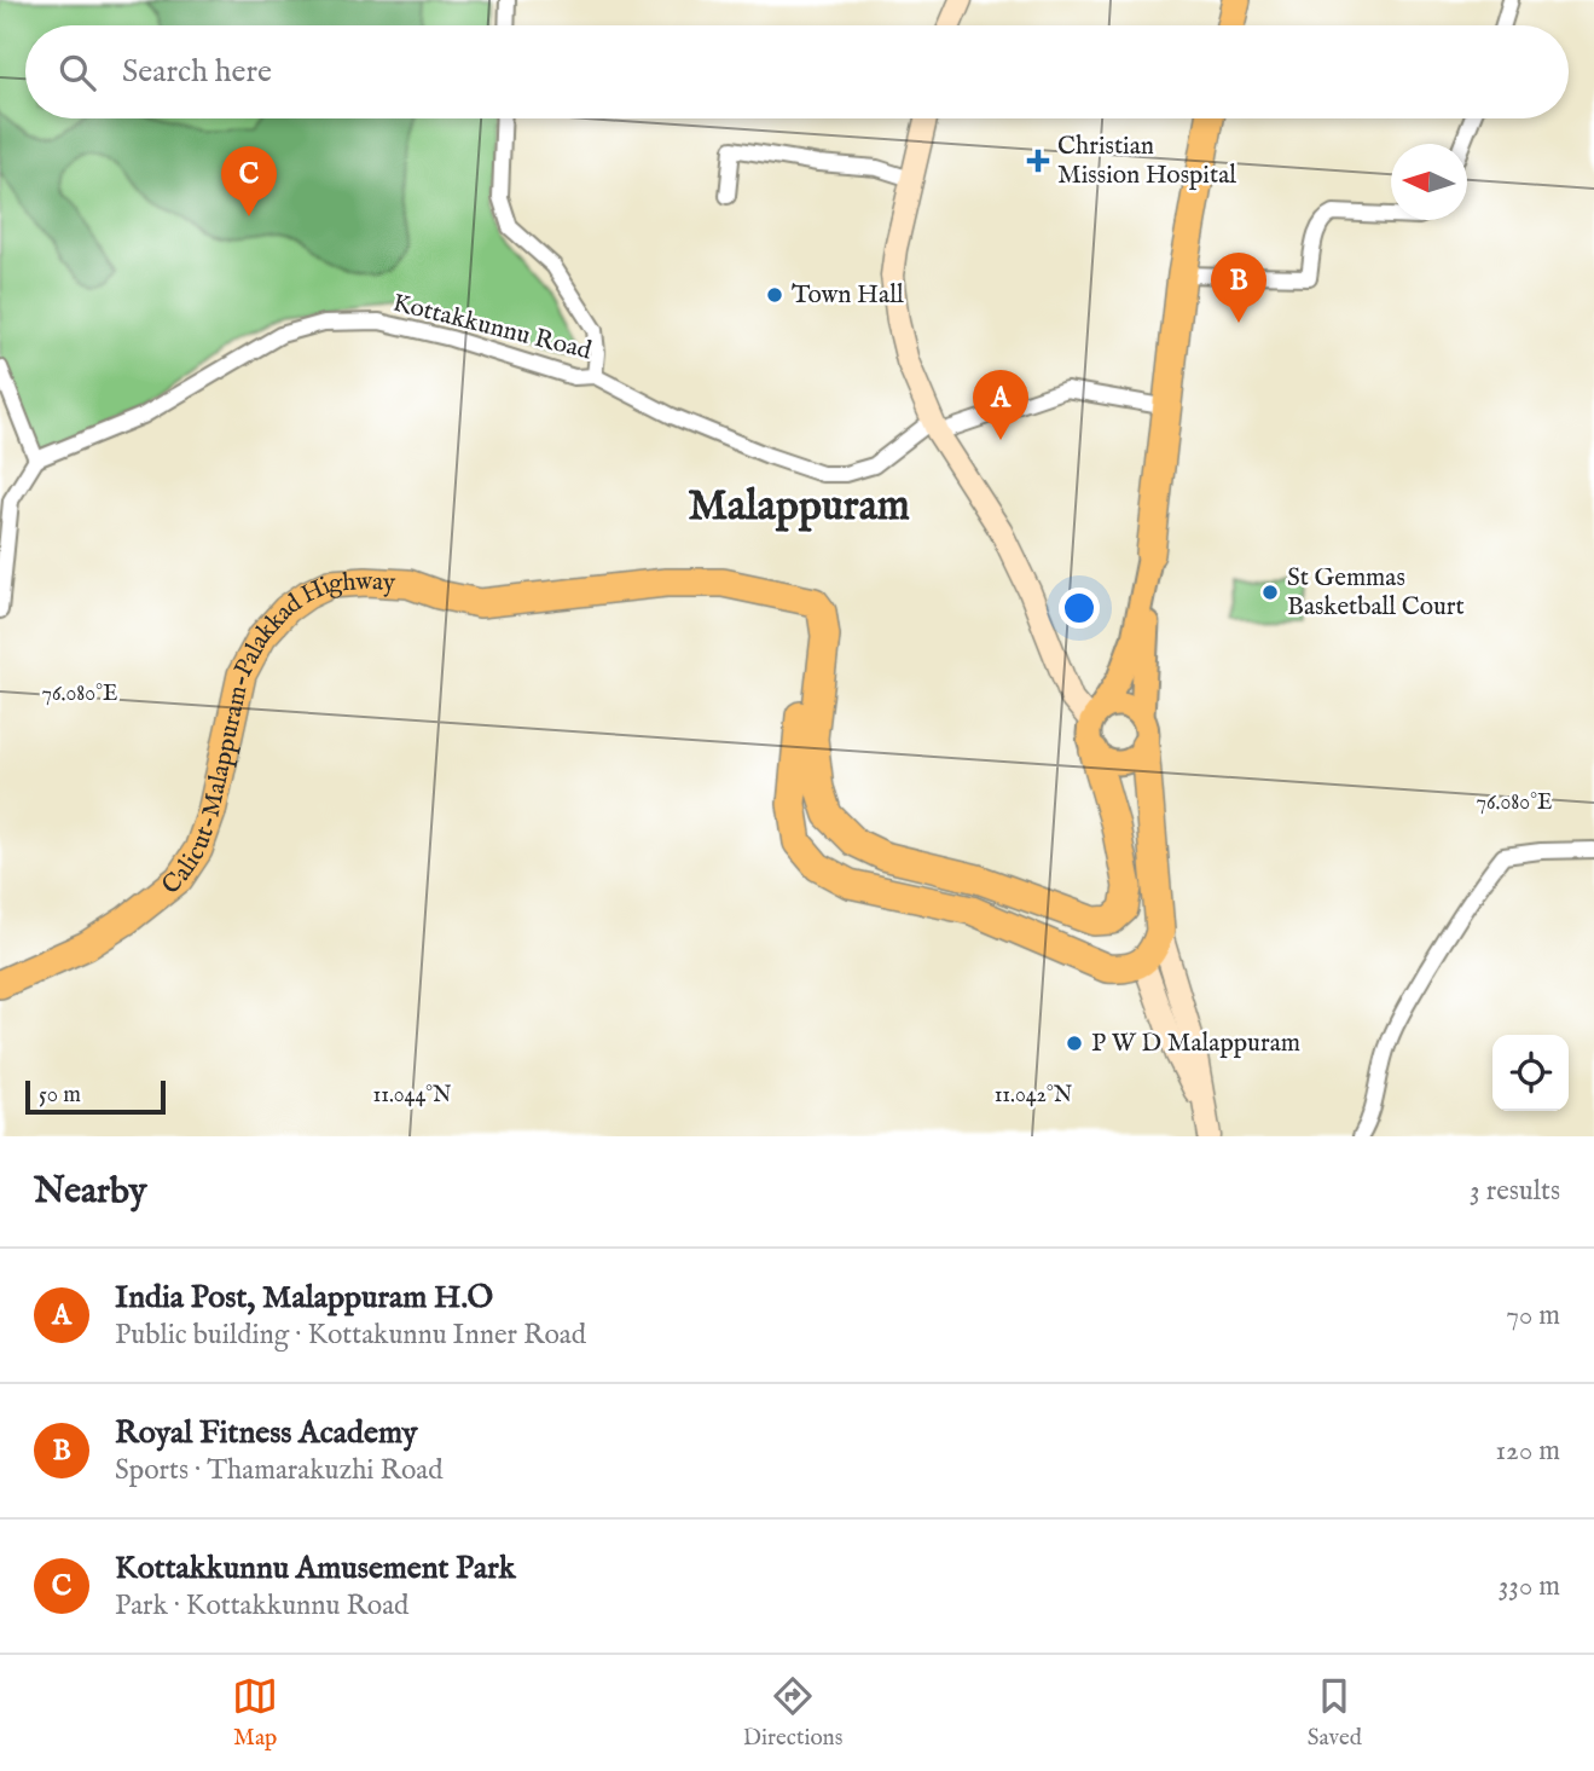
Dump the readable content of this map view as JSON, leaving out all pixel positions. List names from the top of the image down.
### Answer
{
  "streets": {
    "highway": ["Calicut-Malappuram-Palakkad Highway"],
    "street": ["Kottakkunnu Road"]
  },
  "districts": ["Malappuram"],
  "places": {
    "health": ["Christian Mission Hospital"],
    "other": ["Town Hall", "St Gemmas Basketball Court", "P W D Malappuram"]
  },
  "scale_bar": "50 m",
  "north": "left",
  "page": {
    "search": "Search here",
    "pins": ["C", "B", "A"],
    "scale": "50 m",
    "heading": ["Nearby", "3 results"],
    "list": [
      {
        "mark": "A",
        "name": "India Post, Malappuram H.O",
        "note": "Public building · Kottakunnu Inner Road",
        "value": "70 m"
      },
      {
        "mark": "B",
        "name": "Royal Fitness Academy",
        "note": "Sports · Thamarakuzhi Road",
        "value": "120 m"
      },
      {
        "mark": "C",
        "name": "Kottakkunnu Amusement Park",
        "note": "Park · Kottakkunnu Road",
        "value": "330 m"
      }
    ],
    "nav": ["Map", "Directions", "Saved"]
  },
  "coordinates": ["76.080°E", "11.044°N", "11.042°N"]
}
